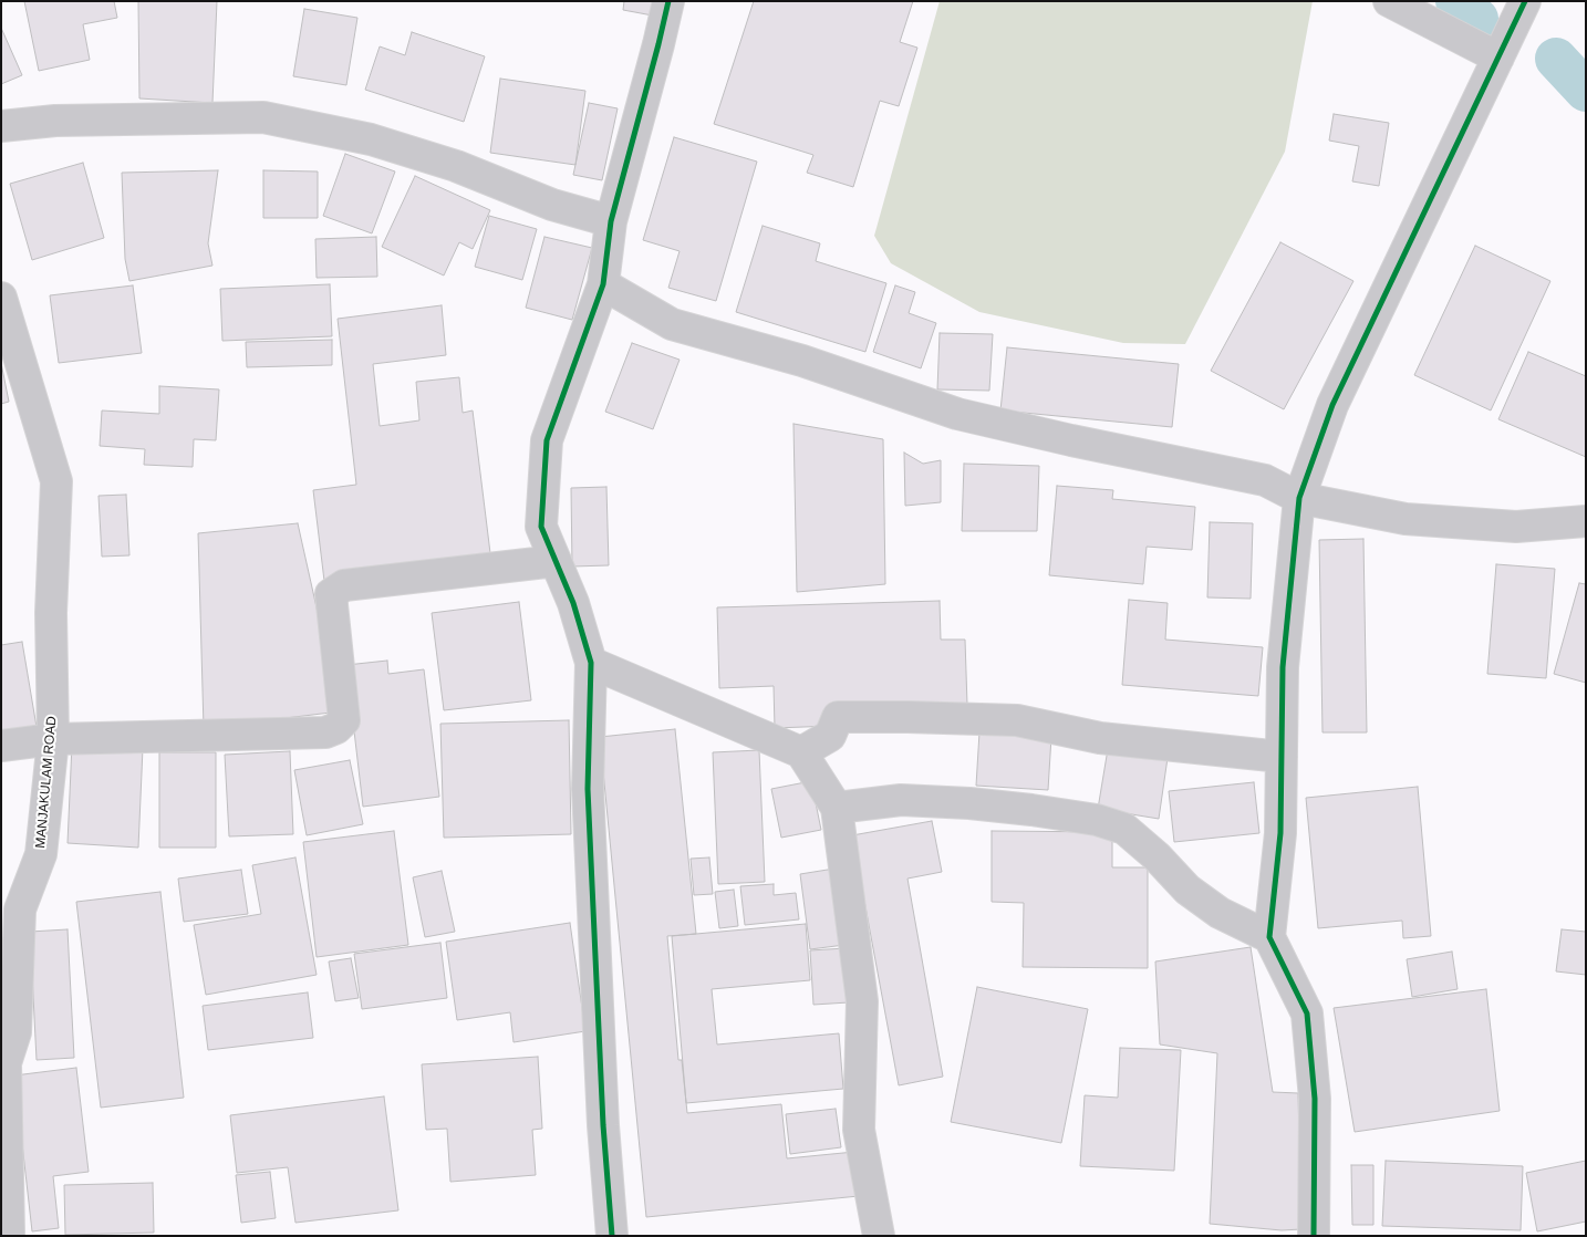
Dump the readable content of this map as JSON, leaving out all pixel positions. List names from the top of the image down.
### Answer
{
  "streets": {
    "street": ["MANJAKULAM ROAD"]
  }
}
